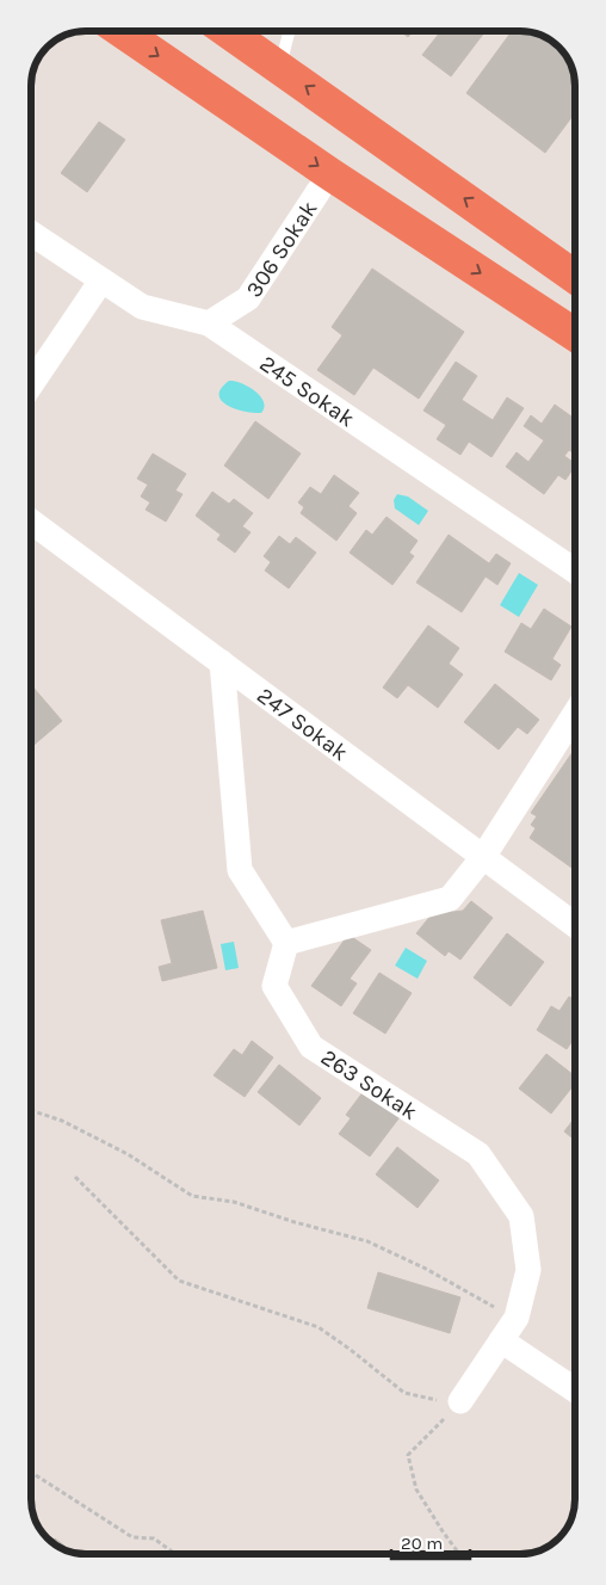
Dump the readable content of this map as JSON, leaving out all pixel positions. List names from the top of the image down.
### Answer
{
  "streets": {
    "street": [
      "306 Sokak",
      "245 Sokak",
      "247 Sokak",
      "263 Sokak"
    ]
  },
  "crossings": [
    ["306 Sokak", "245 Sokak"]
  ],
  "scale_bar": "20 m"
}
